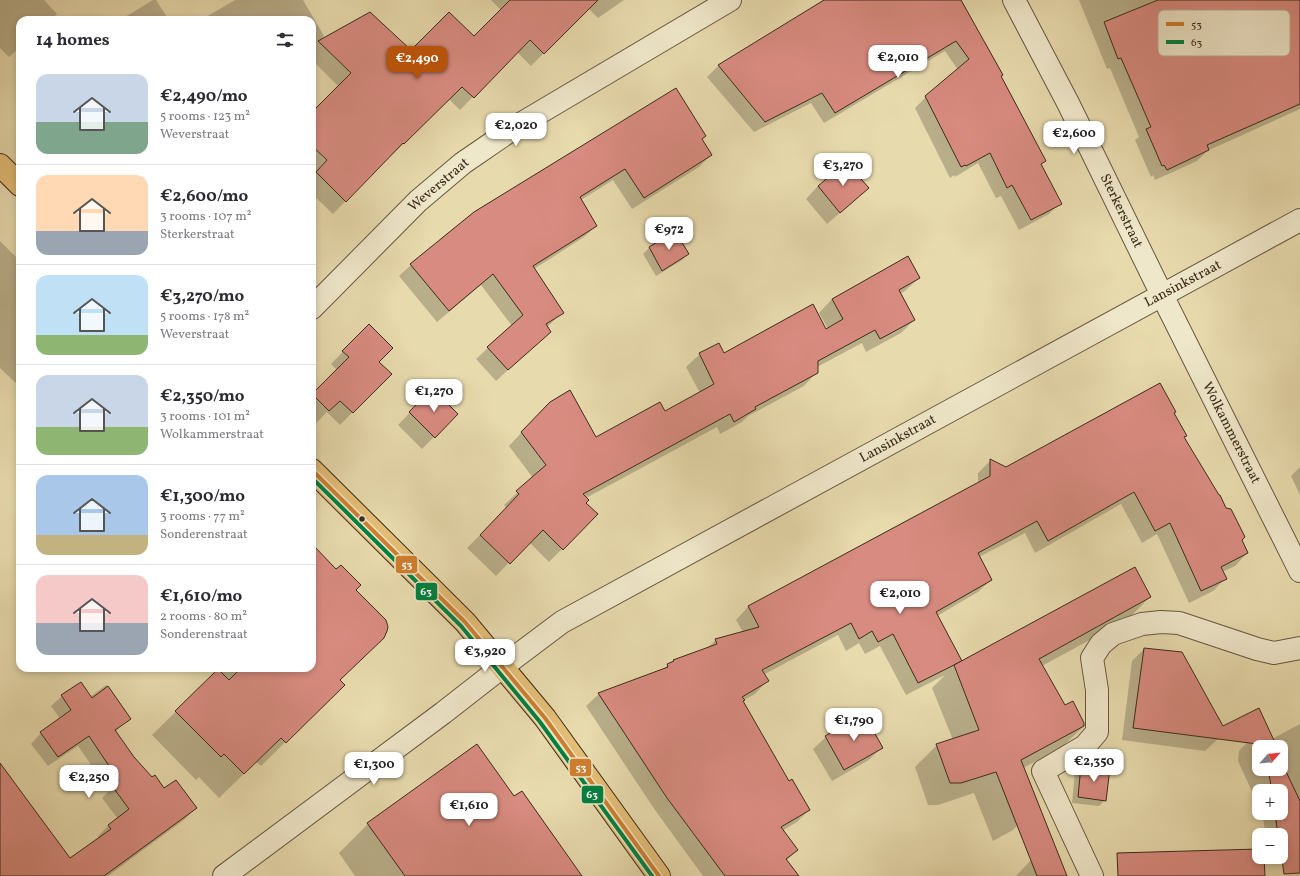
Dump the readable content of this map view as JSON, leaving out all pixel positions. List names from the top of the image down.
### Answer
{
  "streets": {
    "street": [
      "Weverstraat",
      "Sterkerstraat",
      "Lansinkstraat",
      "Wolkammerstraat"
    ]
  },
  "crossings": [
    ["Sterkerstraat", "Lansinkstraat"],
    ["Sterkerstraat", "Wolkammerstraat"],
    ["Lansinkstraat", "Wolkammerstraat"]
  ],
  "lines": ["transit line 53", "transit line 63"],
  "legend": ["53", "63"],
  "north": "top right",
  "page": {
    "heading": "14 homes",
    "price": [
      "€2,010",
      "€2,490",
      "€2,020",
      "€2,600",
      "€3,270",
      "€972",
      "€1,270",
      "€2,010",
      "€3,920",
      "€1,790",
      "€2,350",
      "€1,300",
      "€2,250",
      "€1,610"
    ],
    "list": [
      {
        "name": "€2,490/mo",
        "note": "5 rooms · 123 m² · Weverstraat"
      },
      {
        "name": "€2,600/mo",
        "note": "3 rooms · 107 m² · Sterkerstraat"
      },
      {
        "name": "€3,270/mo",
        "note": "5 rooms · 178 m² · Weverstraat"
      },
      {
        "name": "€2,350/mo",
        "note": "3 rooms · 101 m² · Wolkammerstraat"
      },
      {
        "name": "€1,300/mo",
        "note": "3 rooms · 77 m² · Sonderenstraat"
      },
      {
        "name": "€1,610/mo",
        "note": "2 rooms · 80 m² · Sonderenstraat"
      }
    ],
    "map_buttons": ["+", "−"]
  }
}
